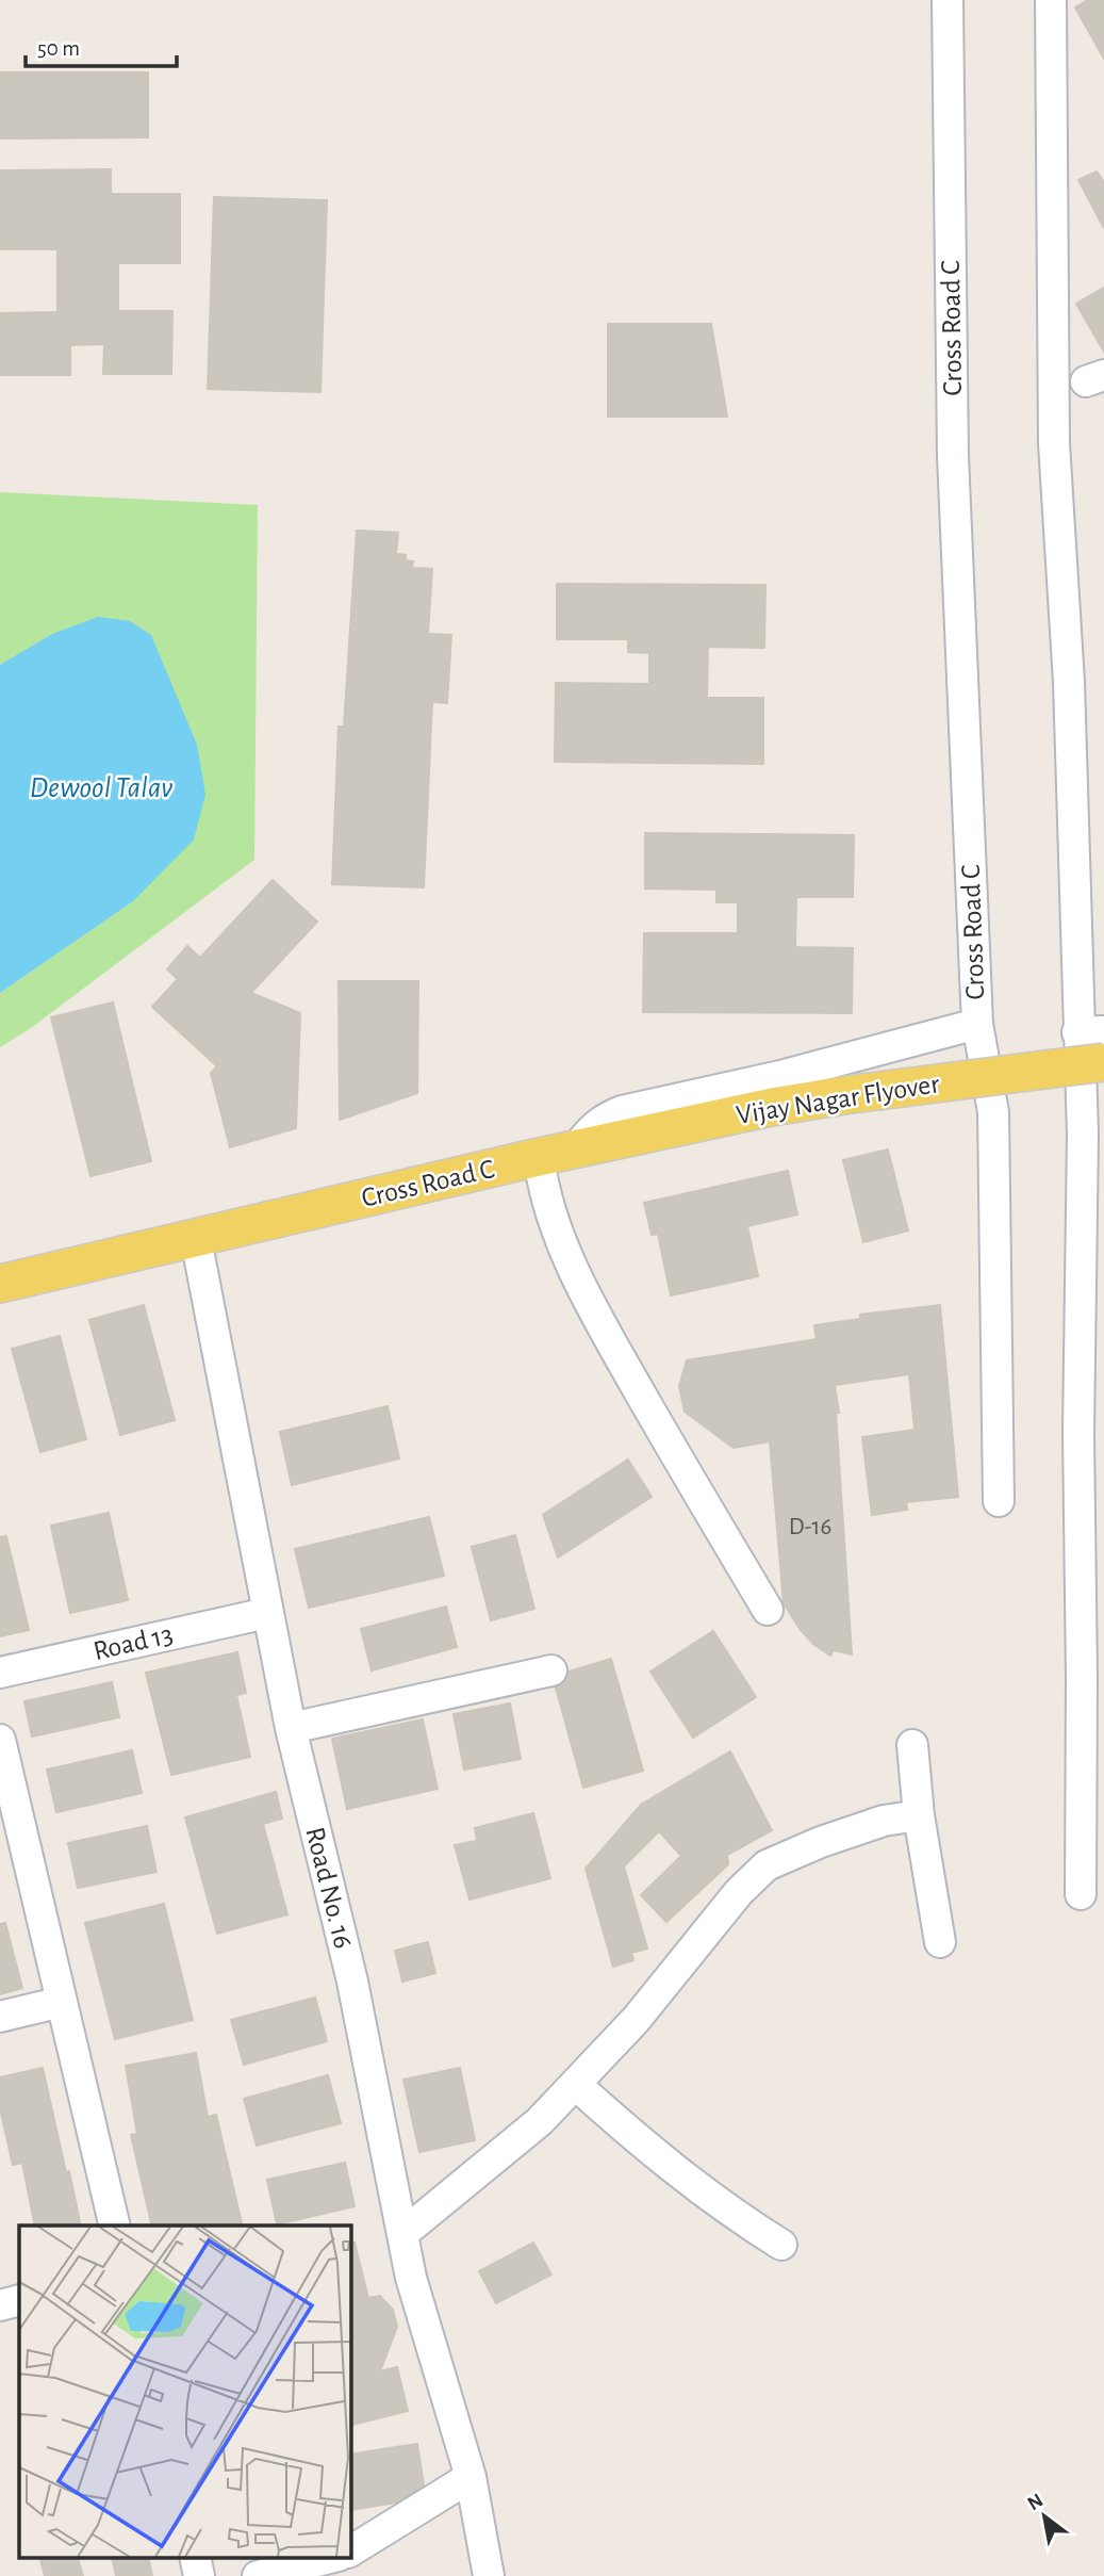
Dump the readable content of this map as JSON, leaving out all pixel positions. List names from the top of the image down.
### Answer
{
  "streets": {
    "main road": ["Cross Road C", "Vijay Nagar Flyover"],
    "street": ["Road 13", "Road No. 16"]
  },
  "crossings": [
    ["Cross Road C", "Vijay Nagar Flyover"],
    ["Cross Road C", "Road No. 16"],
    ["Road 13", "Road No. 16"]
  ],
  "water": ["Dewool Talav"],
  "house_numbers": ["D-16"],
  "scale_bar": "50 m",
  "north": "top left"
}
